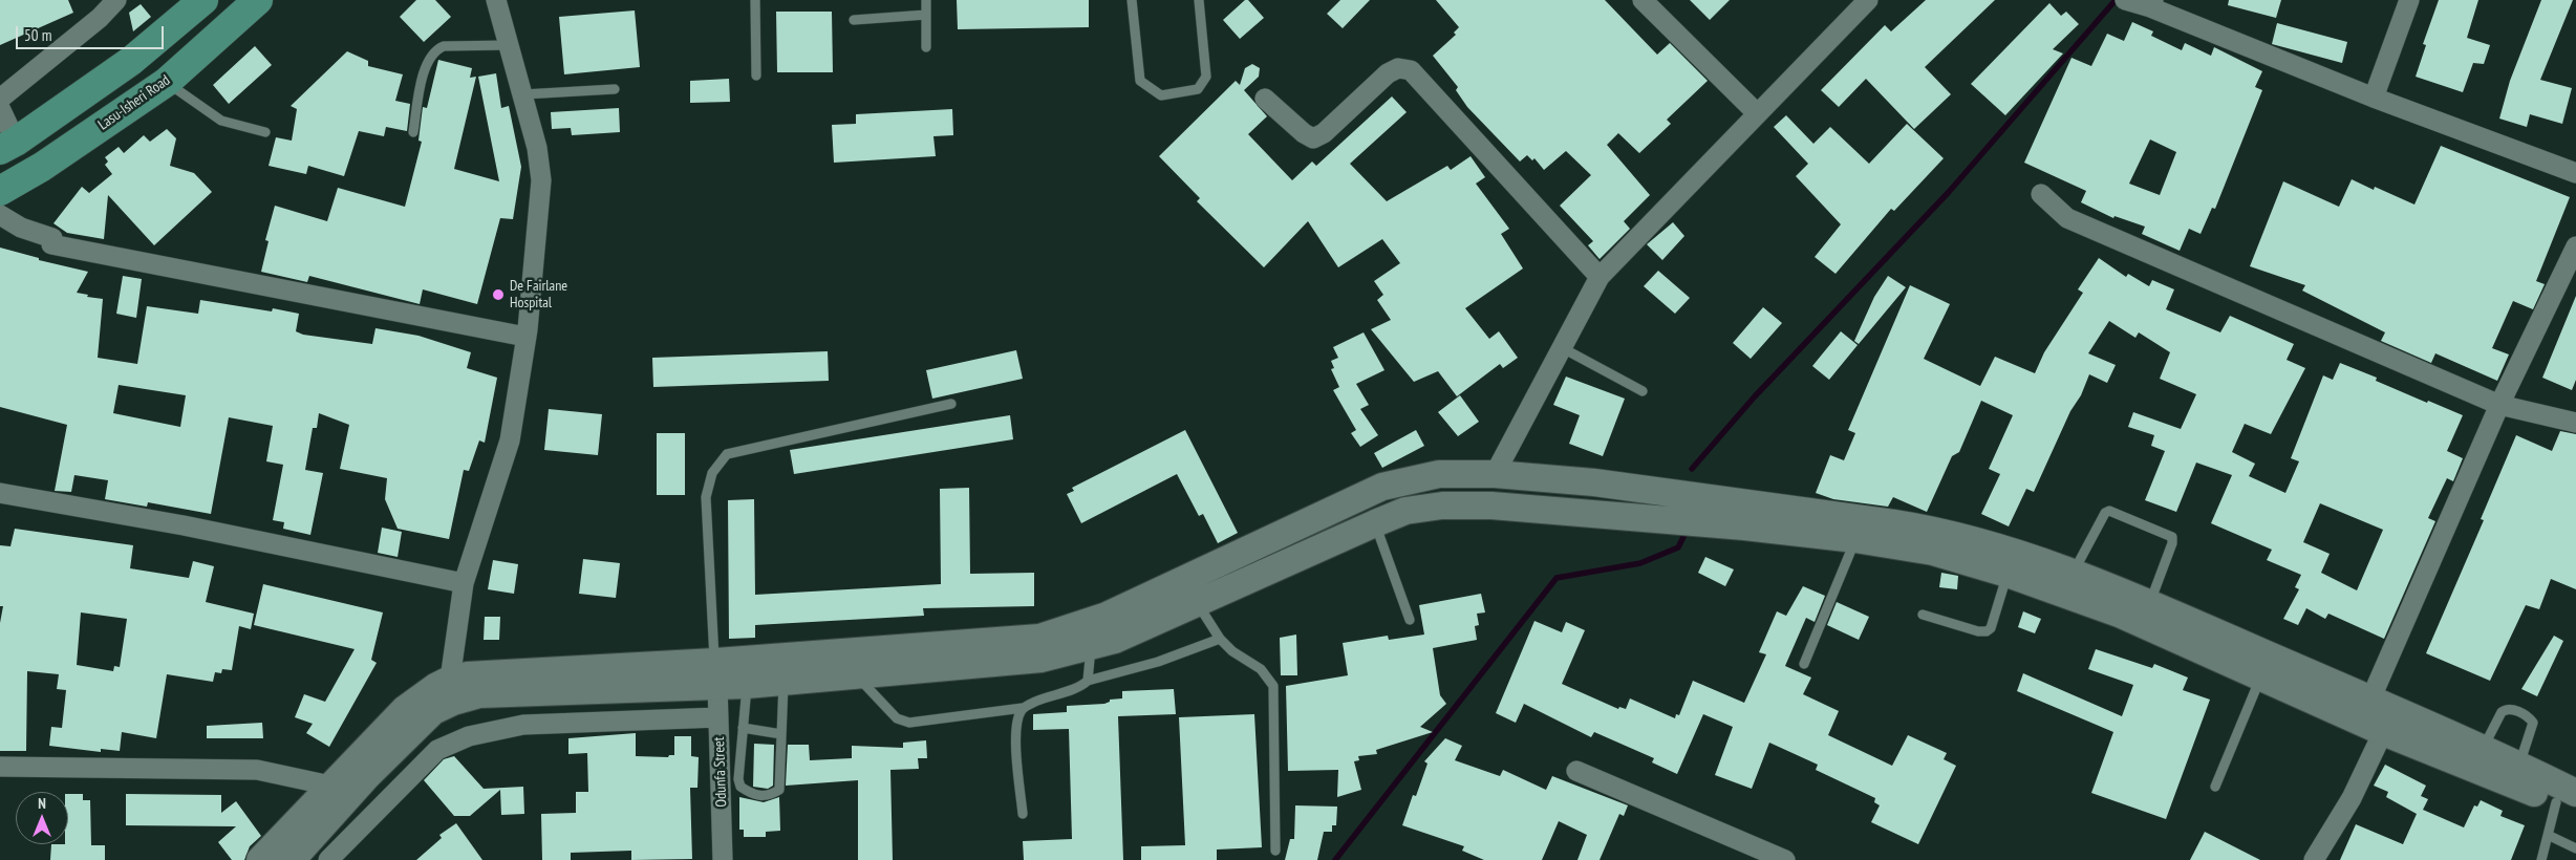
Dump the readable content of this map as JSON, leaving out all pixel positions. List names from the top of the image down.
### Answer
{
  "streets": {
    "main road": ["Lasu-Isheri Road"],
    "street": ["Odunfa Street"]
  },
  "places": ["De Fairlane Hospital"],
  "scale_bar": "50 m",
  "north": "top"
}
